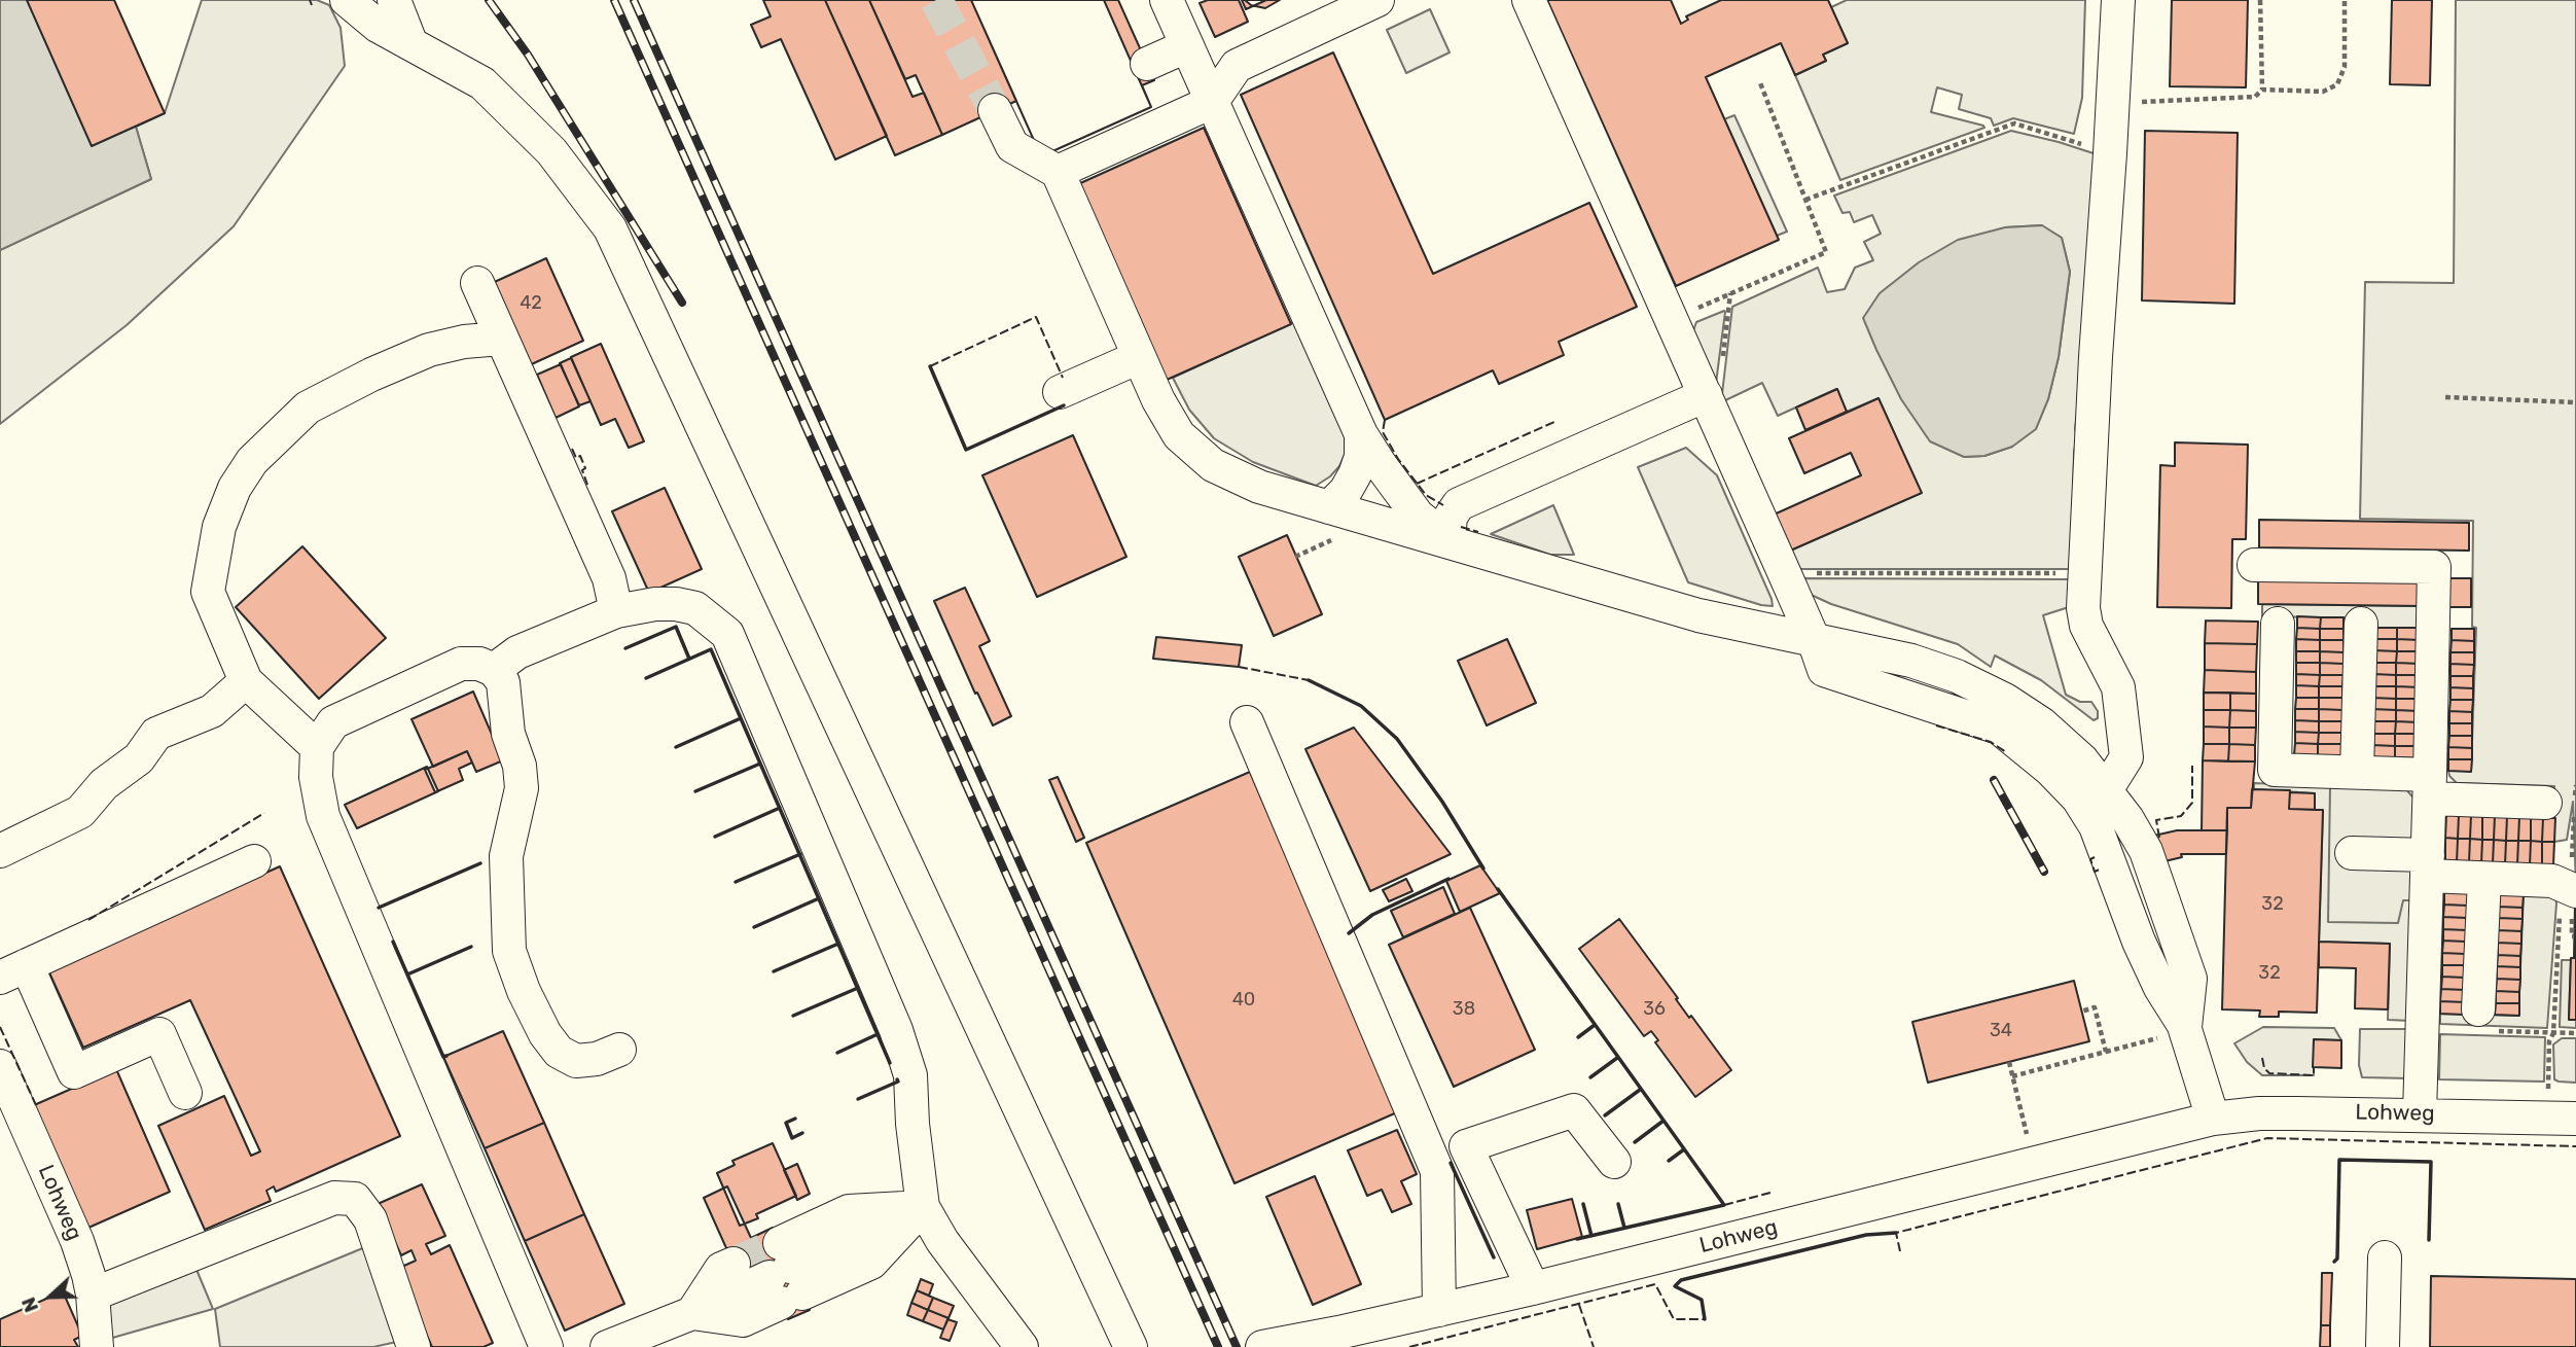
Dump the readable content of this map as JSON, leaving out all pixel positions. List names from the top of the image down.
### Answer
{
  "streets": {
    "street": ["Lohweg"]
  },
  "house_numbers": [
    "42",
    "32",
    "32",
    "40",
    "38",
    "36",
    "34"
  ],
  "north": "left"
}
